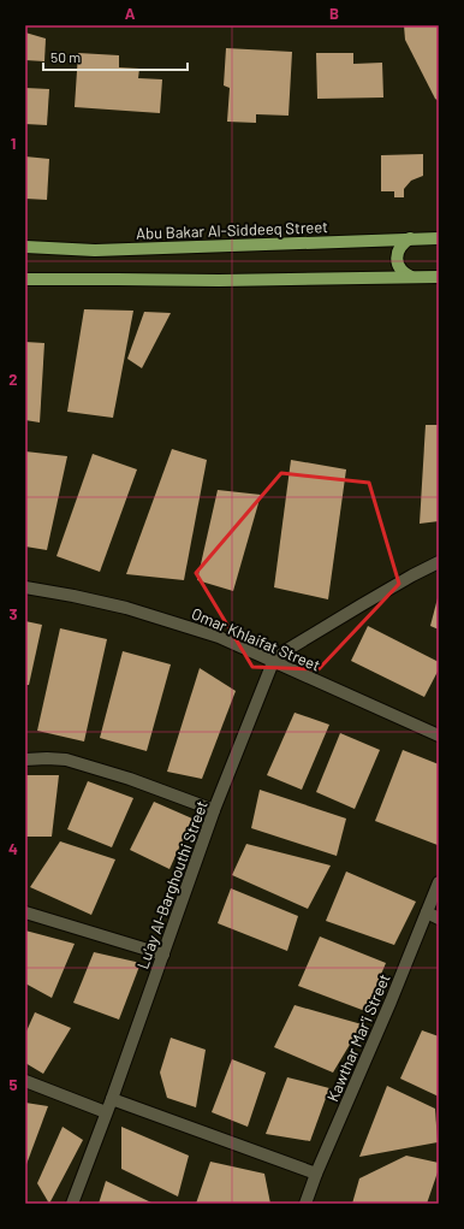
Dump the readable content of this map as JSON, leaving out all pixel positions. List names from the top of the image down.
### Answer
{
  "streets": {
    "main road": ["Abu Bakar Al-Siddeeq Street"],
    "street": ["Omar Khlaifat Street", "Lu'ay Al-Barghouthi Street", "Kawthar Mar'i Street"]
  },
  "crossings": [
    ["Omar Khlaifat Street", "Lu'ay Al-Barghouthi Street"]
  ],
  "scale_bar": "50 m",
  "grid": {
    "columns": ["A", "B"],
    "rows": [
      "1",
      "2",
      "3",
      "4",
      "5"
    ]
  }
}
